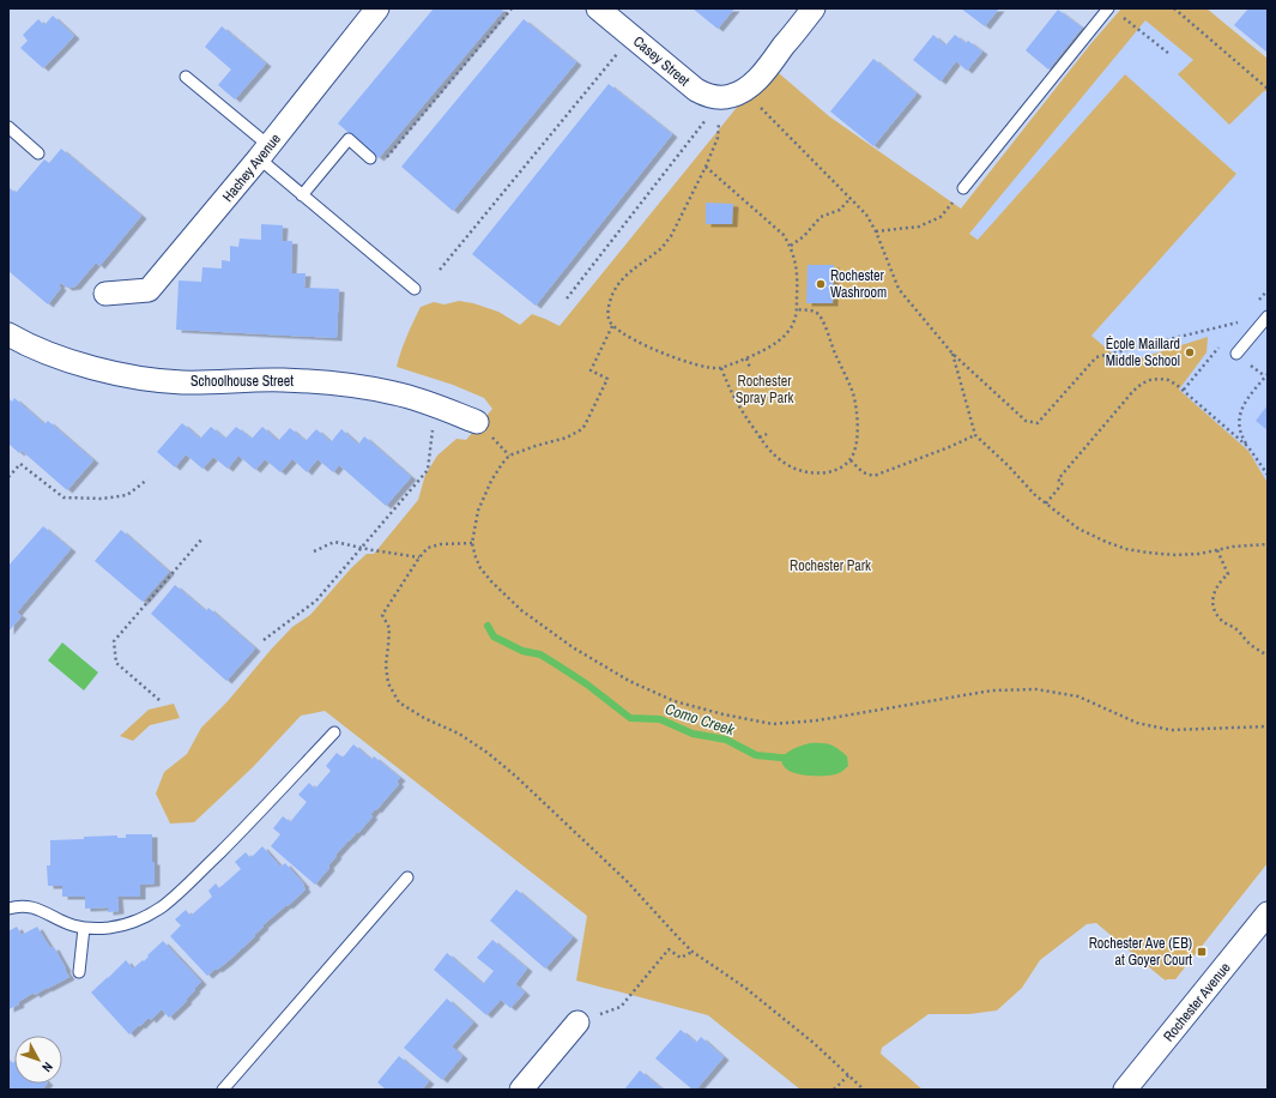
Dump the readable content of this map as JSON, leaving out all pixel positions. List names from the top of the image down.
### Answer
{
  "streets": {
    "street": [
      "Casey Street",
      "Hachey Avenue",
      "Schoolhouse Street",
      "Rochester Avenue"
    ]
  },
  "water": ["Como Creek"],
  "parks": ["Rochester Spray Park", "Rochester Park"],
  "places": {
    "other": ["Rochester Washroom", "École Maillard Middle School"],
    "transit": ["Rochester Ave (EB) at Goyer Court"]
  },
  "north": "bottom right"
}
